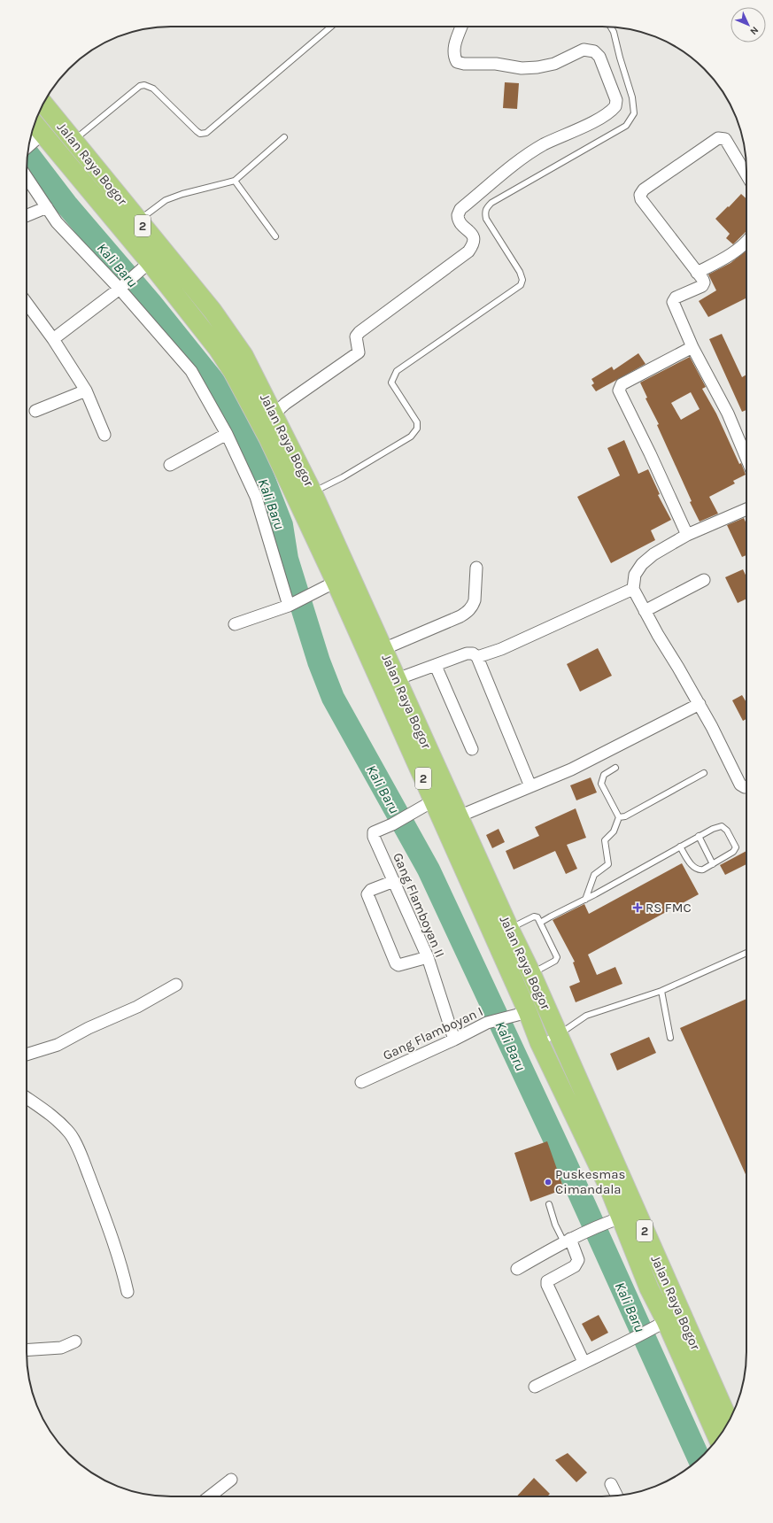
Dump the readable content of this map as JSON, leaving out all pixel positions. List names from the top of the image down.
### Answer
{
  "streets": {
    "highway": ["Jalan Raya Bogor", "2"],
    "street": ["Gang Flamboyan II", "Gang Flamboyan I"]
  },
  "crossings": [
    ["Jalan Raya Bogor", "Gang Flamboyan II"],
    ["Jalan Raya Bogor", "Gang Flamboyan I"],
    ["Gang Flamboyan II", "Gang Flamboyan I"]
  ],
  "water": ["Kali Baru"],
  "places": {
    "health": ["RS FMC"],
    "other": ["Puskesmas Cimandala"]
  },
  "north": "bottom right"
}
